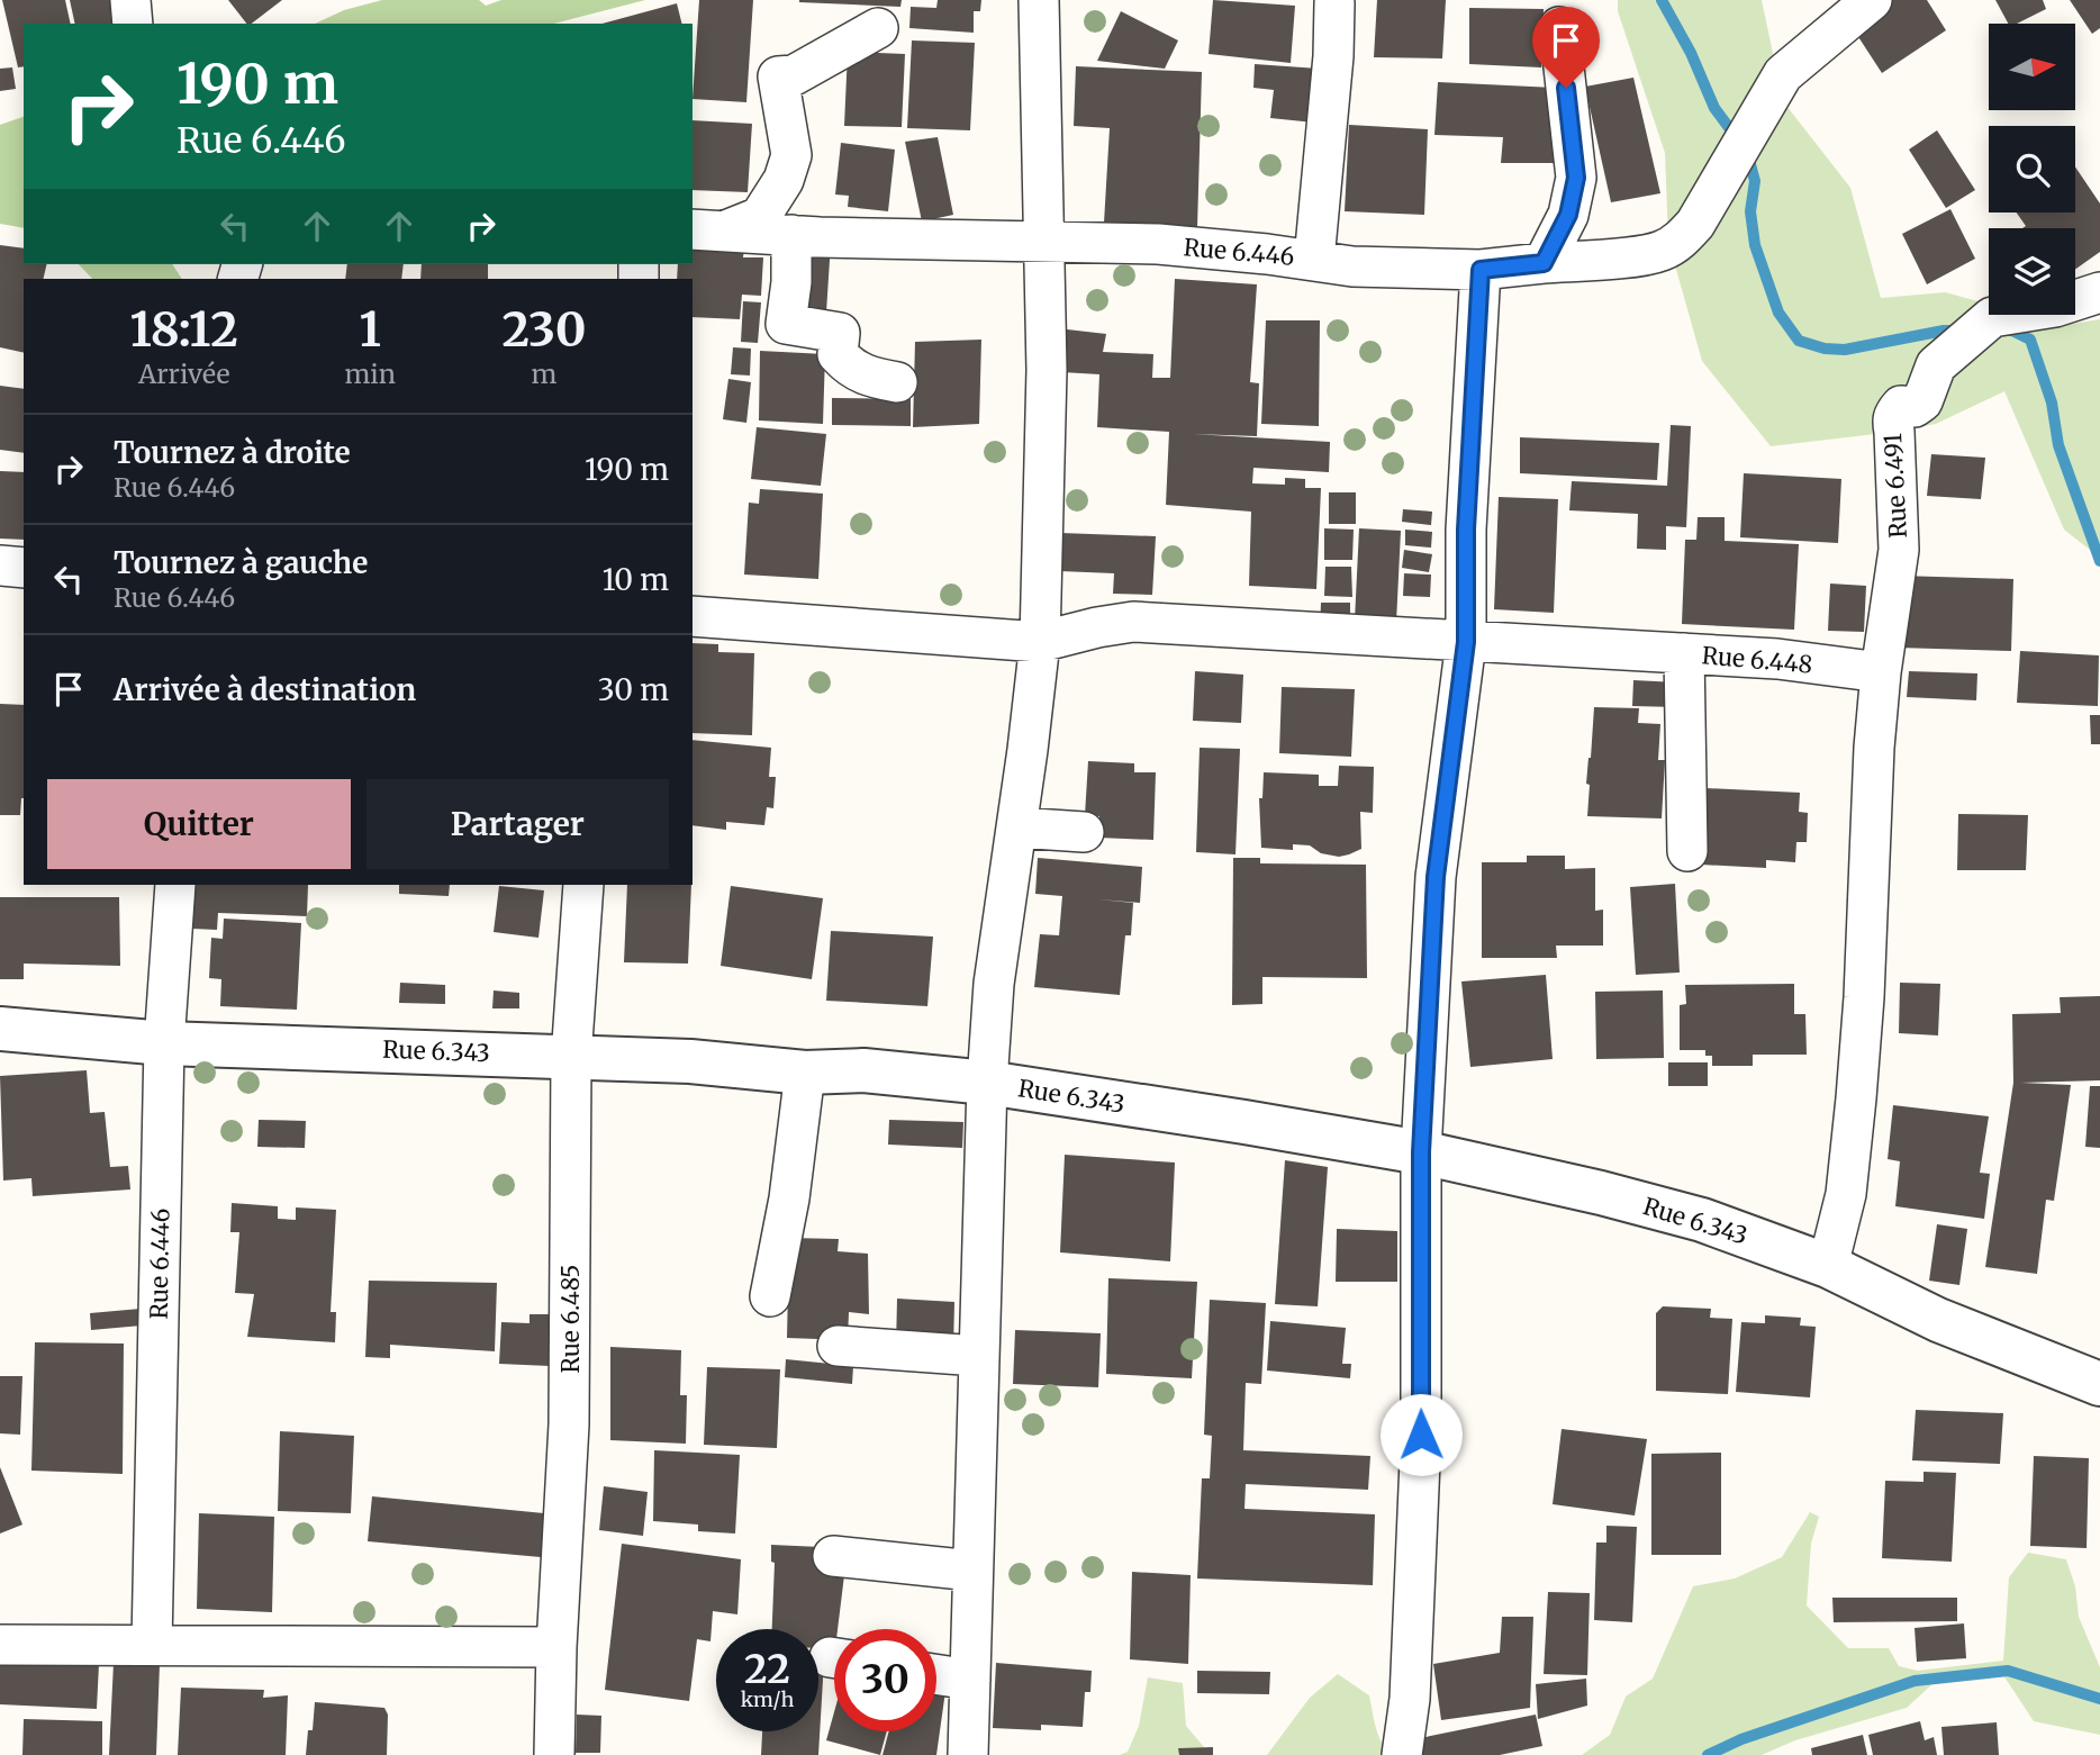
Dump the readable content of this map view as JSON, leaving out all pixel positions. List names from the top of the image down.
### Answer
{
  "streets": {
    "street": [
      "Rue 6.446",
      "Rue 6.491",
      "Rue 6.448",
      "Rue 6.343",
      "Rue 6.485"
    ]
  },
  "crossings": [
    ["Rue 6.446", "Rue 6.343"],
    ["Rue 6.491", "Rue 6.448"],
    ["Rue 6.343", "Rue 6.485"]
  ],
  "north": "right",
  "page": {
    "turn": ["190 m", "Rue 6.446"],
    "eta": [
      "18:12",
      "Arrivée",
      "1",
      "min",
      "230",
      "m"
    ],
    "list": [
      {
        "name": "Tournez à droite",
        "note": "Rue 6.446",
        "value": "190 m"
      },
      {
        "name": "Tournez à gauche",
        "note": "Rue 6.446",
        "value": "10 m"
      },
      {
        "name": "Arrivée à destination",
        "value": "30 m"
      }
    ],
    "buttons": ["Quitter", "Partager"],
    "speed": "22 km/h",
    "limit": "30"
  }
}
